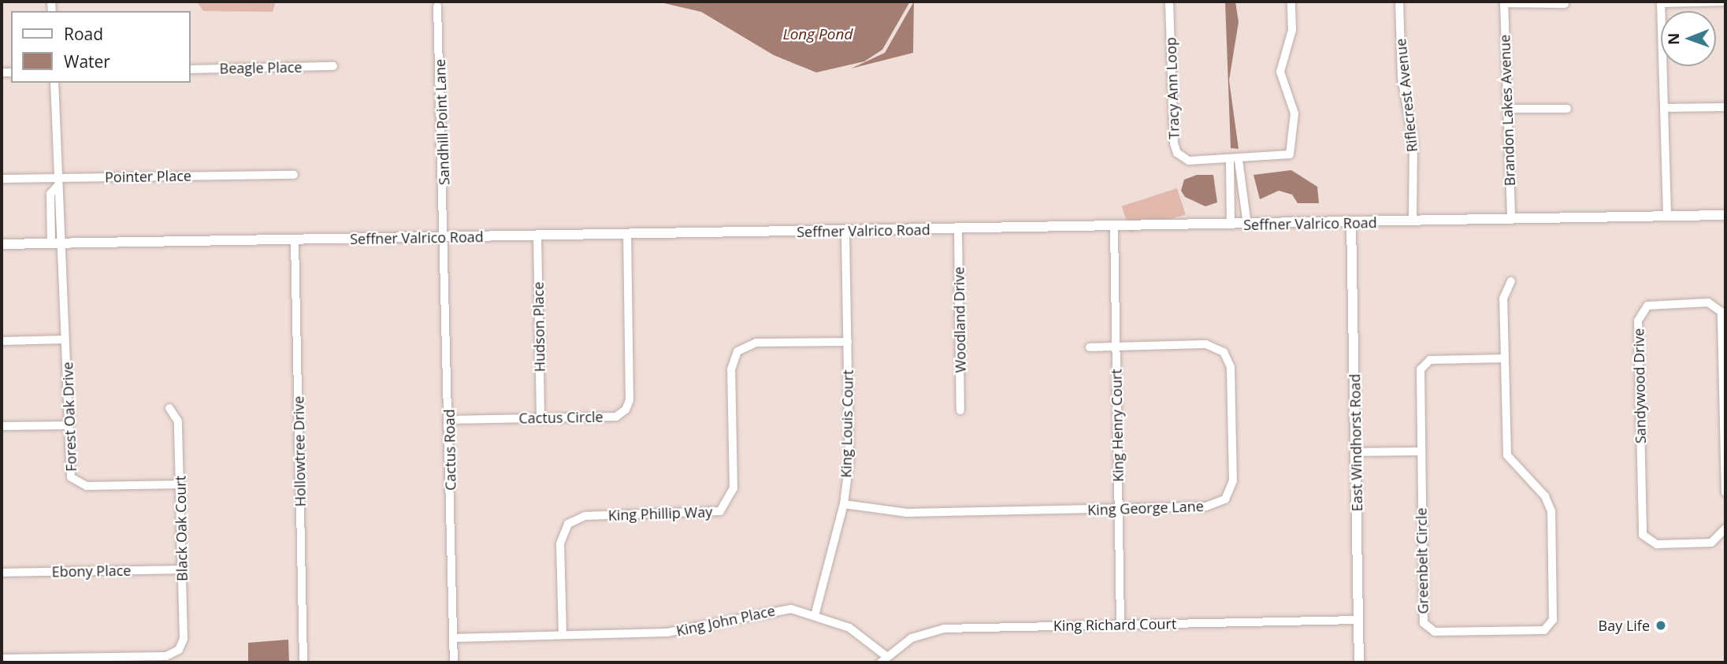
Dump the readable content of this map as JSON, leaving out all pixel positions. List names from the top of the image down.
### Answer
{
  "streets": {
    "street": [
      "Beagle Place",
      "Tracy Ann Loop",
      "Riflecrest Avenue",
      "Brandon Lakes Avenue",
      "Sandhill Point Lane",
      "Pointer Place",
      "Seffner Valrico Road",
      "Woodland Drive",
      "Hudson Place",
      "Sandywood Drive",
      "Forest Oak Drive",
      "Cactus Circle",
      "King Louis Court",
      "King Henry Court",
      "East Windhorst Road",
      "Cactus Road",
      "Hollowtree Drive",
      "King George Lane",
      "King Phillip Way",
      "Black Oak Court",
      "Greenbelt Circle",
      "Ebony Place",
      "King John Place",
      "King Richard Court"
    ]
  },
  "crossings": [
    ["Riflecrest Avenue", "Seffner Valrico Road"],
    ["Brandon Lakes Avenue", "Seffner Valrico Road"],
    ["Sandhill Point Lane", "Seffner Valrico Road"],
    ["Sandhill Point Lane", "Cactus Road"],
    ["Pointer Place", "Forest Oak Drive"],
    ["Seffner Valrico Road", "Woodland Drive"],
    ["Seffner Valrico Road", "Hudson Place"],
    ["Seffner Valrico Road", "Forest Oak Drive"],
    ["Seffner Valrico Road", "Cactus Circle"],
    ["Seffner Valrico Road", "King Louis Court"],
    ["Seffner Valrico Road", "King Henry Court"],
    ["Seffner Valrico Road", "East Windhorst Road"],
    ["Seffner Valrico Road", "Cactus Road"],
    ["Seffner Valrico Road", "Hollowtree Drive"],
    ["Hudson Place", "Cactus Circle"],
    ["Forest Oak Drive", "Black Oak Court"],
    ["Cactus Circle", "Cactus Road"],
    ["King Louis Court", "King George Lane"],
    ["King Louis Court", "King Phillip Way"],
    ["King Louis Court", "King John Place"],
    ["King Henry Court", "King George Lane"],
    ["King Henry Court", "King Richard Court"],
    ["East Windhorst Road", "King Richard Court"],
    ["Cactus Road", "King John Place"],
    ["King Phillip Way", "King John Place"],
    ["Black Oak Court", "Ebony Place"],
    ["King John Place", "King Richard Court"]
  ],
  "water": ["Long Pond"],
  "places": ["Bay Life"],
  "legend": ["Road", "Water"],
  "north": "left"
}
